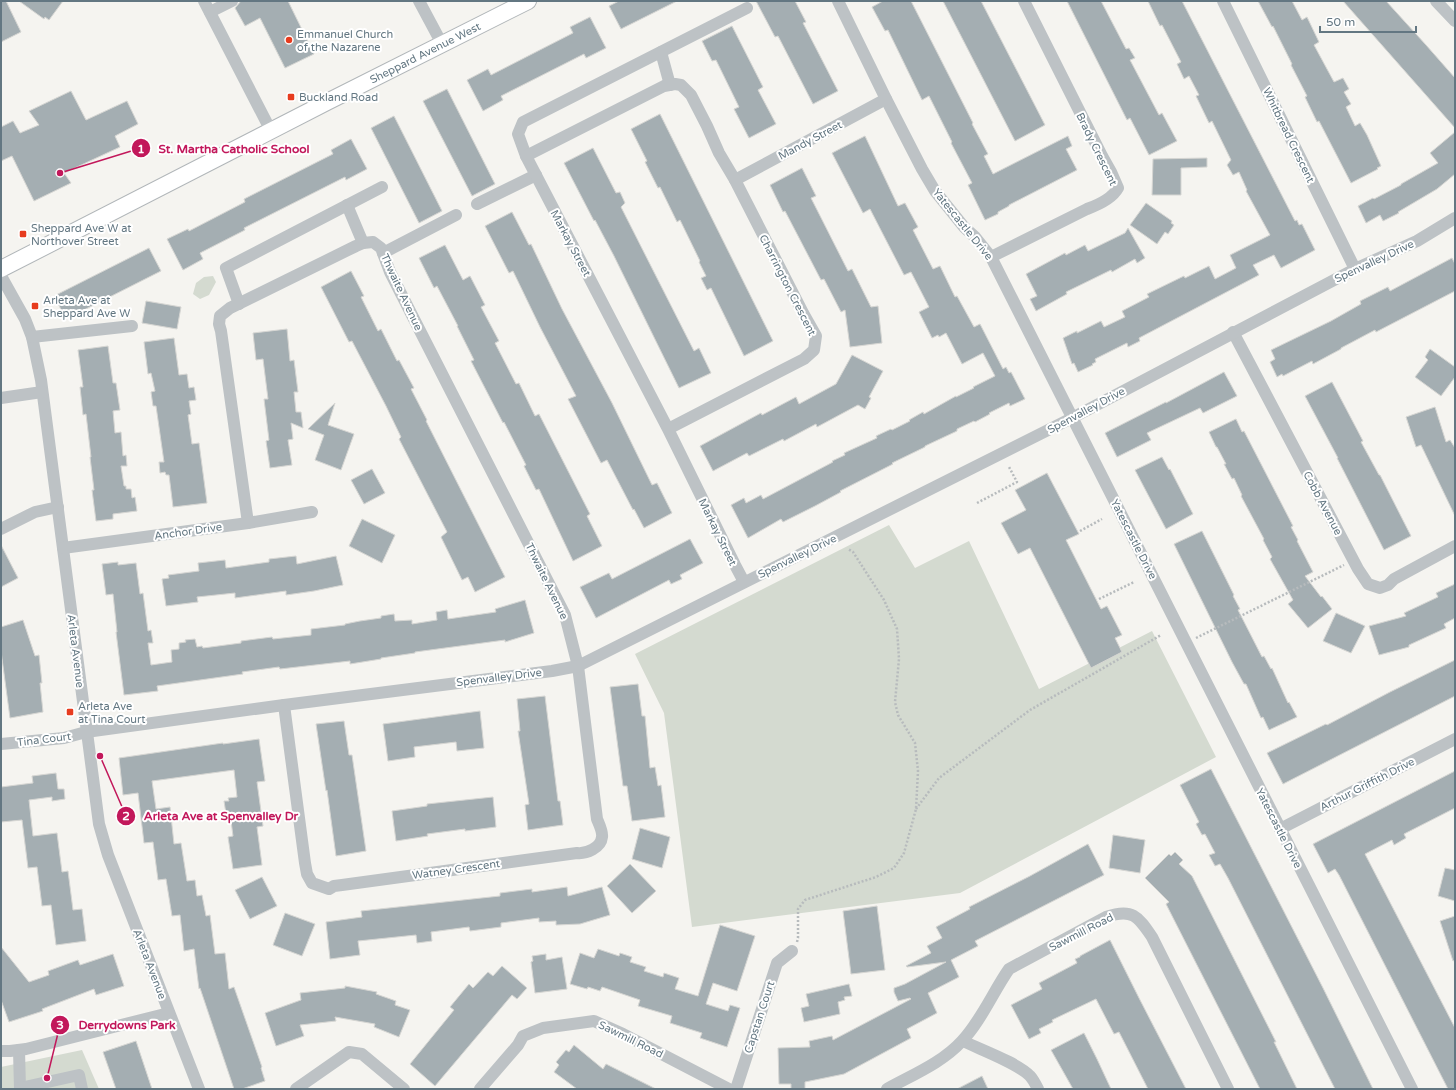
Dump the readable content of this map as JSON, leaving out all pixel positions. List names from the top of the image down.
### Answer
{
  "streets": {
    "main road": ["Sheppard Avenue West"],
    "street": [
      "Whitbread Crescent",
      "Mandy Street",
      "Brady Crescent",
      "Yatescastle Drive",
      "Markay Street",
      "Spenvalley Drive",
      "Charrington Crescent",
      "Thwaite Avenue",
      "Cobb Avenue",
      "Anchor Drive",
      "Arleta Avenue",
      "Tina Court",
      "Arthur Griffith Drive",
      "Watney Crescent",
      "Sawmill Road",
      "Capstan Court"
    ]
  },
  "crossings": [
    ["Whitbread Crescent", "Spenvalley Drive"],
    ["Mandy Street", "Yatescastle Drive"],
    ["Mandy Street", "Charrington Crescent"],
    ["Brady Crescent", "Yatescastle Drive"],
    ["Yatescastle Drive", "Spenvalley Drive"],
    ["Yatescastle Drive", "Arthur Griffith Drive"],
    ["Markay Street", "Spenvalley Drive"],
    ["Markay Street", "Charrington Crescent"],
    ["Spenvalley Drive", "Thwaite Avenue"],
    ["Spenvalley Drive", "Cobb Avenue"],
    ["Spenvalley Drive", "Arleta Avenue"],
    ["Spenvalley Drive", "Tina Court"],
    ["Spenvalley Drive", "Watney Crescent"],
    ["Thwaite Avenue", "Watney Crescent"],
    ["Anchor Drive", "Arleta Avenue"],
    ["Arleta Avenue", "Tina Court"]
  ],
  "places": {
    "other": [
      "Emmanuel Church of the Nazarene",
      "St. Martha Catholic School",
      "Arleta Ave at Spenvalley Dr",
      "Derrydowns Park"
    ],
    "transit": [
      "Buckland Road",
      "Sheppard Ave W at Northover Street",
      "Arleta Ave at Sheppard Ave W",
      "Arleta Ave at Tina Court"
    ]
  },
  "scale_bar": "50 m"
}
